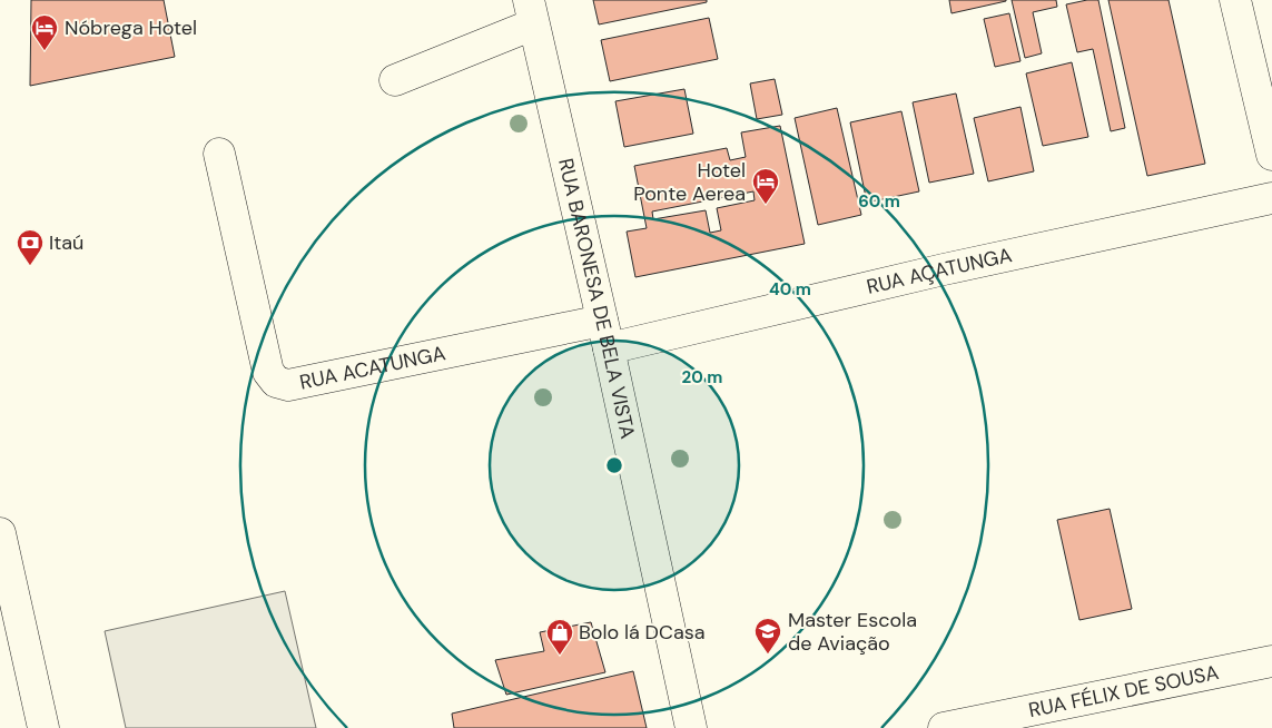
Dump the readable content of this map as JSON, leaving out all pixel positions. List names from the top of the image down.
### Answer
{
  "streets": {
    "main road": [
      "RUA AÇATUNGA",
      "RUA BARONESA DE BELA VISTA",
      "RUA ACATUNGA",
      "RUA FÉLIX DE SOUSA"
    ]
  },
  "crossings": [
    ["RUA AÇATUNGA", "RUA BARONESA DE BELA VISTA"],
    ["RUA AÇATUNGA", "RUA ACATUNGA"],
    ["RUA BARONESA DE BELA VISTA", "RUA ACATUNGA"]
  ],
  "places": {
    "hotel": ["Nóbrega Hotel", "Hotel Ponte Aerea"],
    "bank": ["Itaú"],
    "school or university": ["Master Escola de Aviação"],
    "shop": ["Bolo lá DCasa"]
  },
  "rings": ["60 m", "40 m", "20 m"]
}
